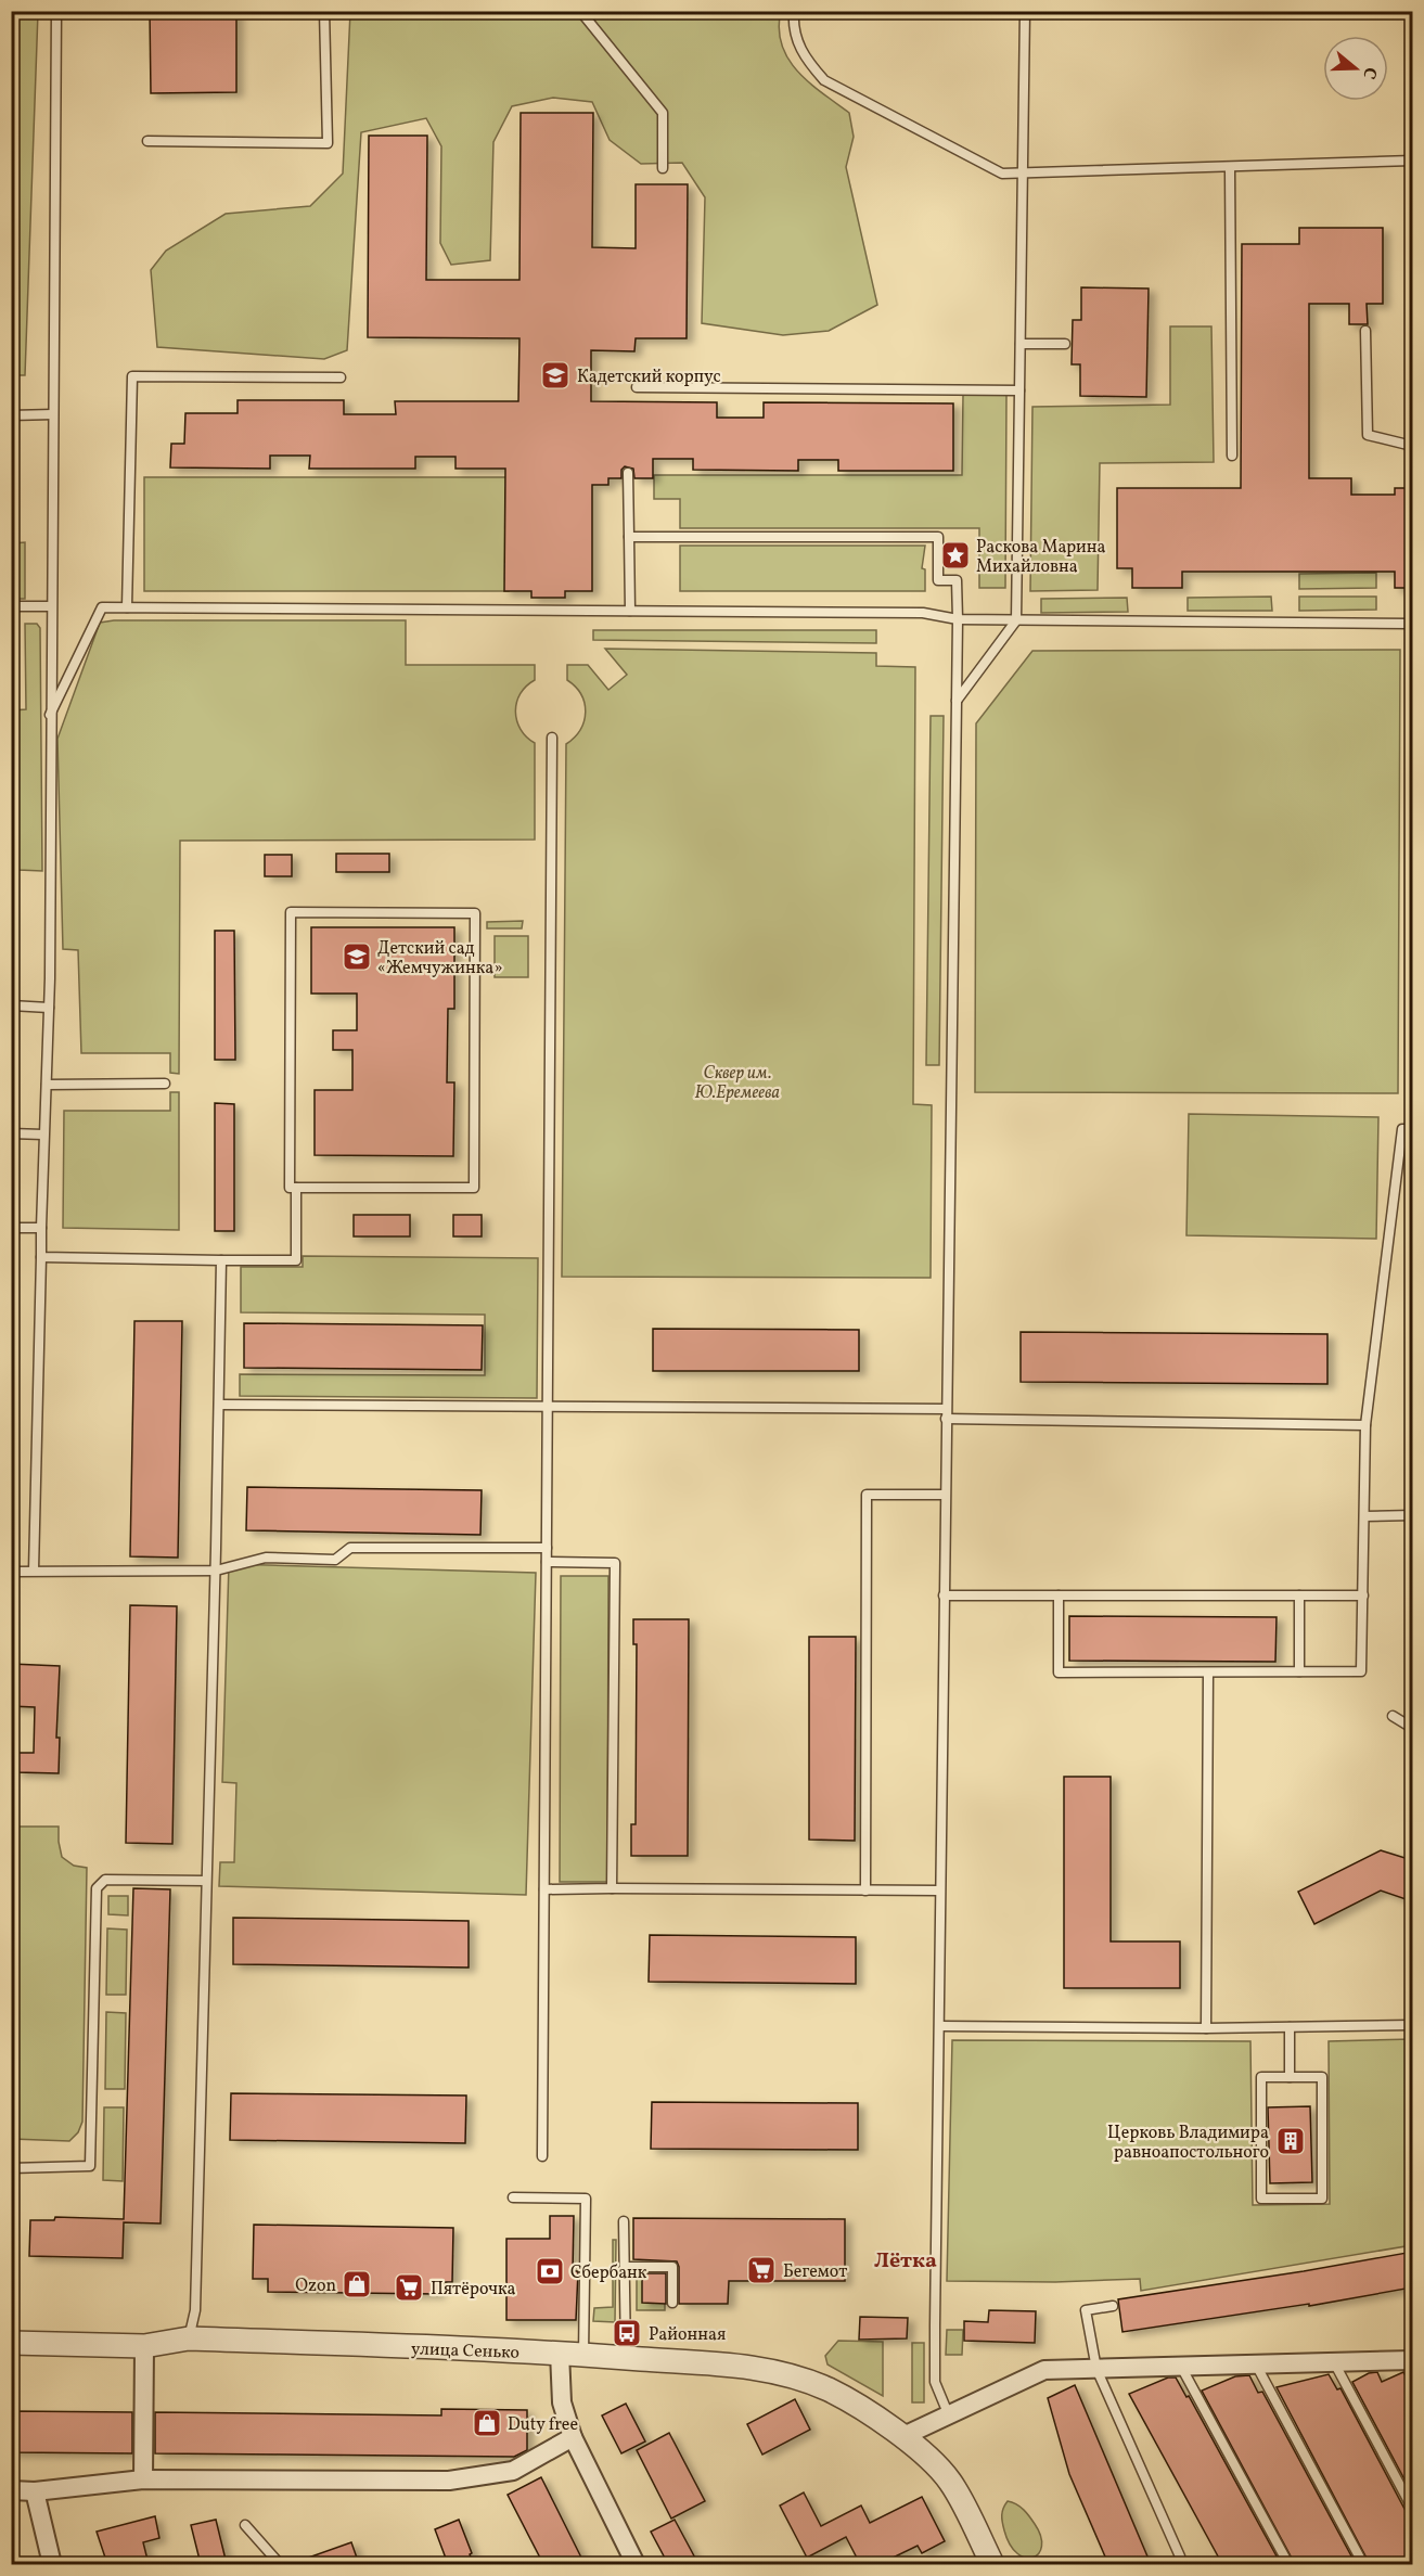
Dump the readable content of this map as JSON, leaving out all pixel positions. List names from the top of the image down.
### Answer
{
  "streets": {
    "street": ["улица Сенько"]
  },
  "districts": ["Лётка"],
  "parks": ["Сквер им. Ю.Еремеева"],
  "places": {
    "school or university": ["Кадетский корпус", "Детский сад «Жемчужинка»"],
    "place": ["Раскова Марина Михайловна"],
    "building": ["Церковь Владимира равноапостольного"],
    "supermarket": ["Бегемот", "Пятёрочка"],
    "bank": ["Сбербанк"],
    "shop": ["Ozon", "Duty free"],
    "bus stop": ["Районная"]
  },
  "north": "right"
}
